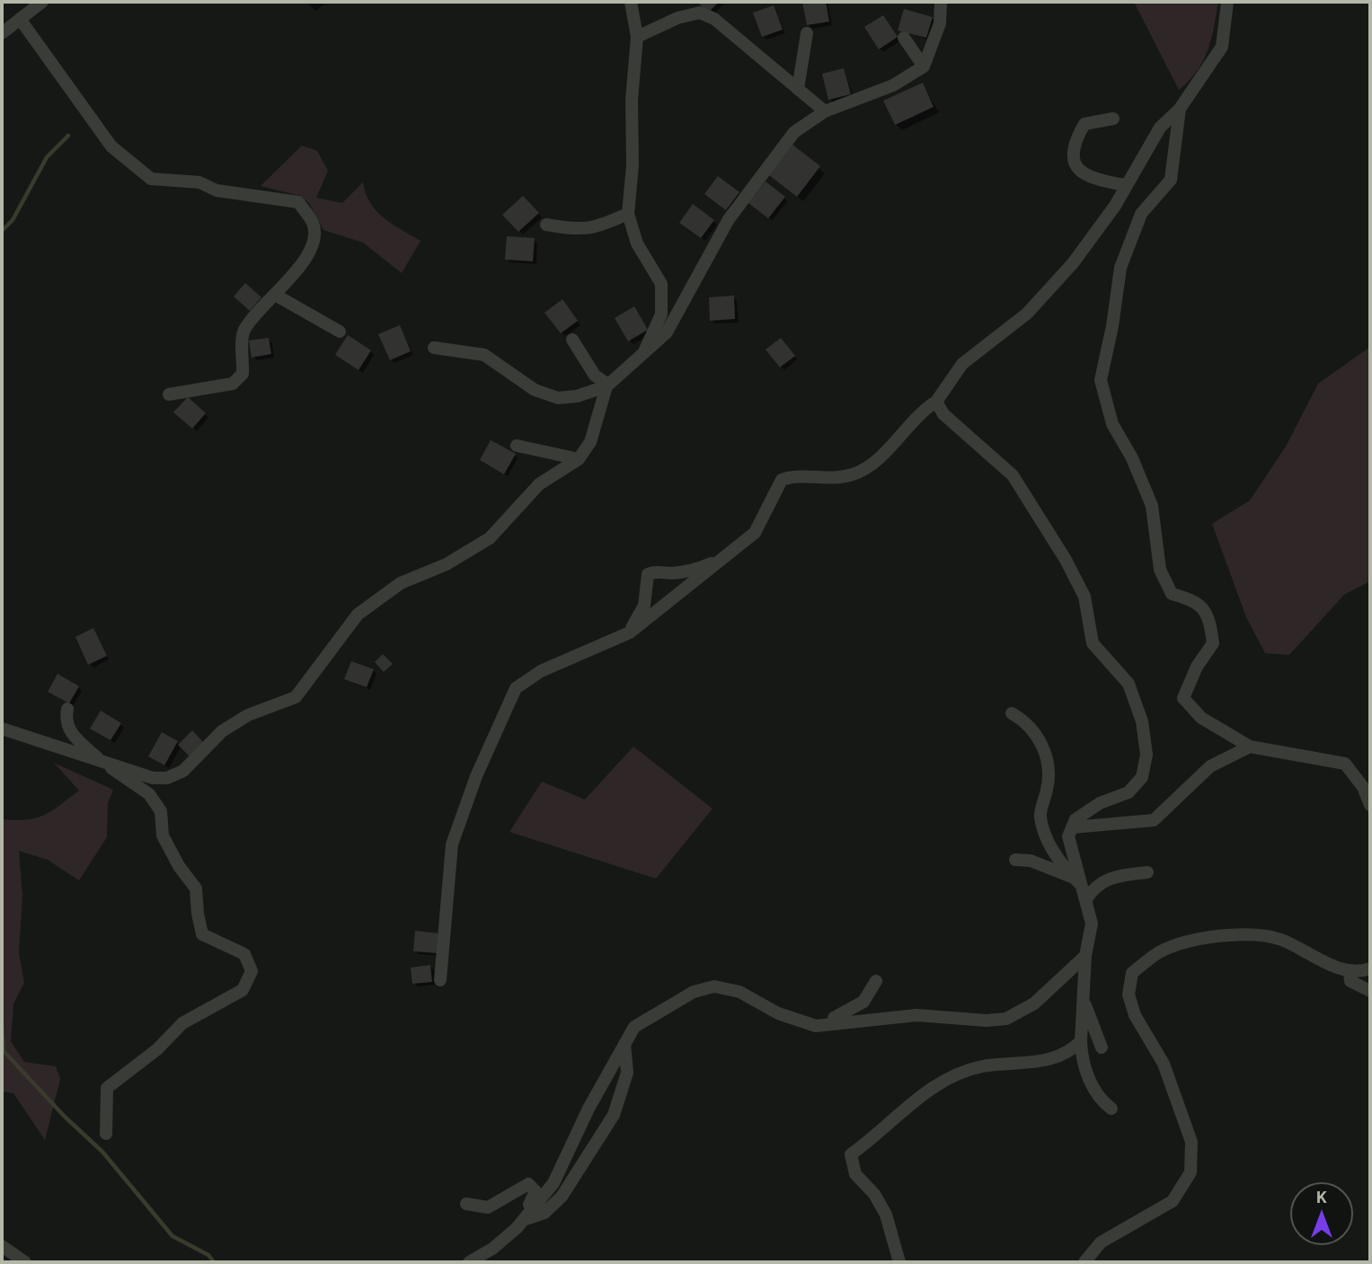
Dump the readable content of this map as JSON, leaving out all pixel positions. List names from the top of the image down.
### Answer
{
  "north": "top"
}
